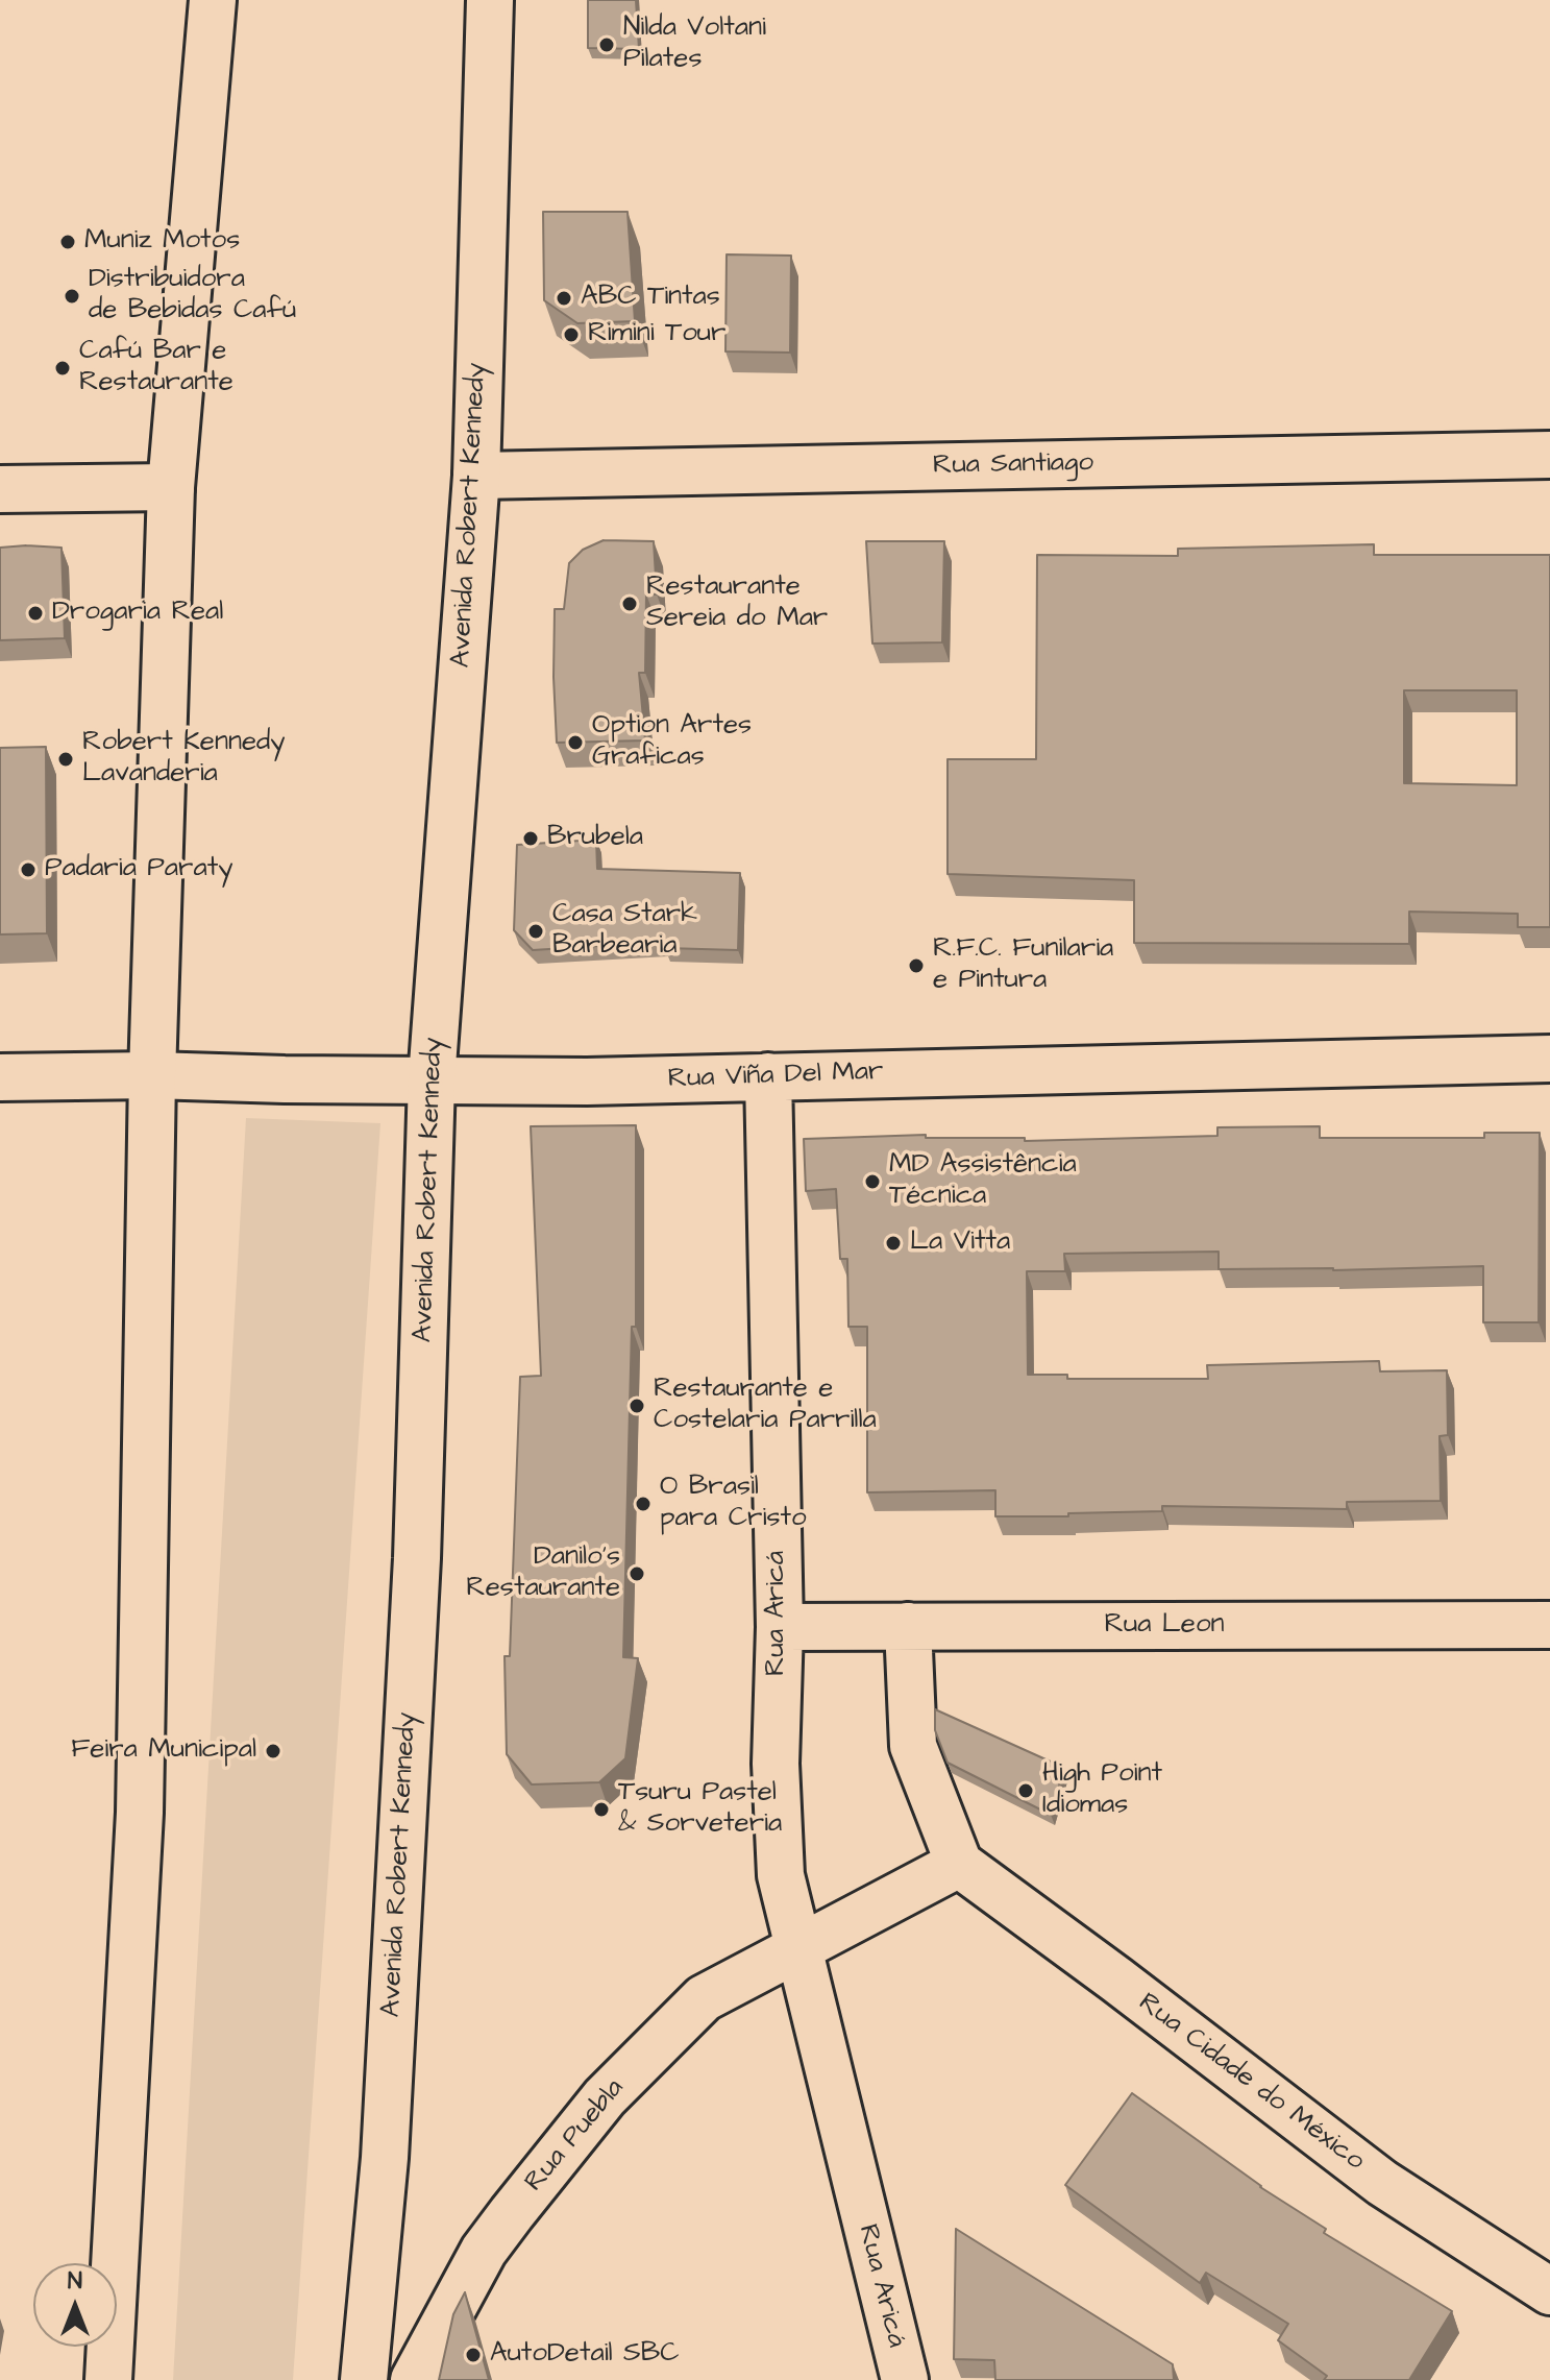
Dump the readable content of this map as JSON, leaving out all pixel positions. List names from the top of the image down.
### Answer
{
  "streets": {
    "street": [
      "Rua Santiago",
      "Avenida Robert Kennedy",
      "Rua Viña Del Mar",
      "Rua Aricá",
      "Rua Leon",
      "Rua Cidade do México",
      "Rua Puebla"
    ]
  },
  "crossings": [
    ["Rua Santiago", "Avenida Robert Kennedy"],
    ["Avenida Robert Kennedy", "Rua Viña Del Mar"],
    ["Rua Viña Del Mar", "Rua Aricá"],
    ["Rua Aricá", "Rua Leon"],
    ["Rua Aricá", "Rua Puebla"]
  ],
  "places": [
    "Nilda Voltani Pilates",
    "Muniz Motos",
    "Distribuidora de Bebidas Cafú",
    "ABC Tintas",
    "Rimini Tour",
    "Cafú Bar e Restaurante",
    "Restaurante Sereia do Mar",
    "Drogaria Real",
    "Option Artes Graficas",
    "Robert Kennedy Lavanderia",
    "Brubela",
    "Padaria Paraty",
    "Casa Stark Barbearia",
    "R.F.C. Funilaria e Pintura",
    "MD Assistência Técnica",
    "La Vitta",
    "Restaurante e Costelaria Parrilla",
    "O Brasil para Cristo",
    "Danilo's Restaurante",
    "Feira Municipal",
    "High Point Idiomas",
    "Tsuru Pastel & Sorveteria",
    "AutoDetail SBC"
  ],
  "north": "top"
}
